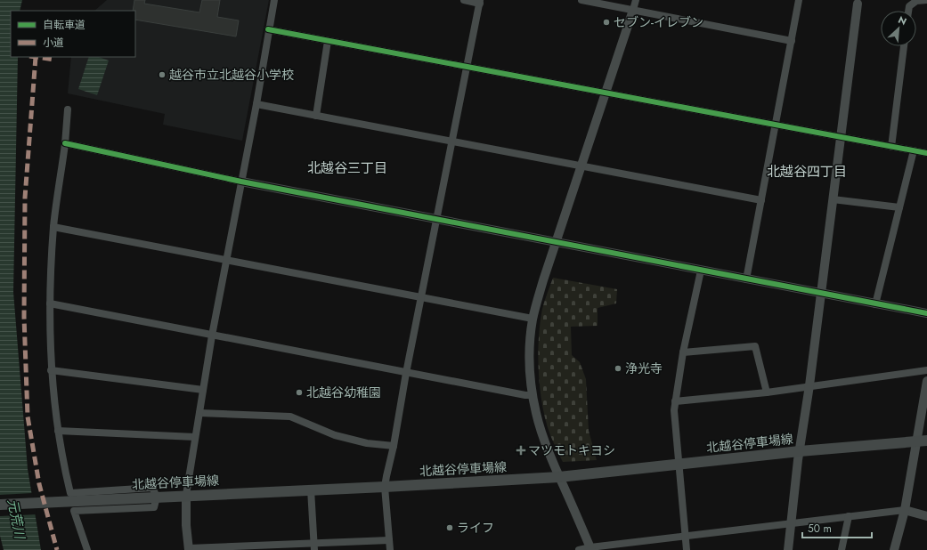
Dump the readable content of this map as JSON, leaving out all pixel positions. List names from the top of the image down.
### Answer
{
  "streets": {
    "main road": ["北越谷停車場線"]
  },
  "districts": ["北越谷三丁目", "北越谷四丁目"],
  "water": ["元荒川"],
  "places": {
    "other": [
      "セブン-イレブン",
      "越谷市立北越谷小学校",
      "浄光寺",
      "北越谷幼稚園",
      "ライフ"
    ],
    "health": ["マツモトキヨシ"]
  },
  "legend": ["自転車道", "小道"],
  "scale_bar": "50 m",
  "north": "top right"
}
